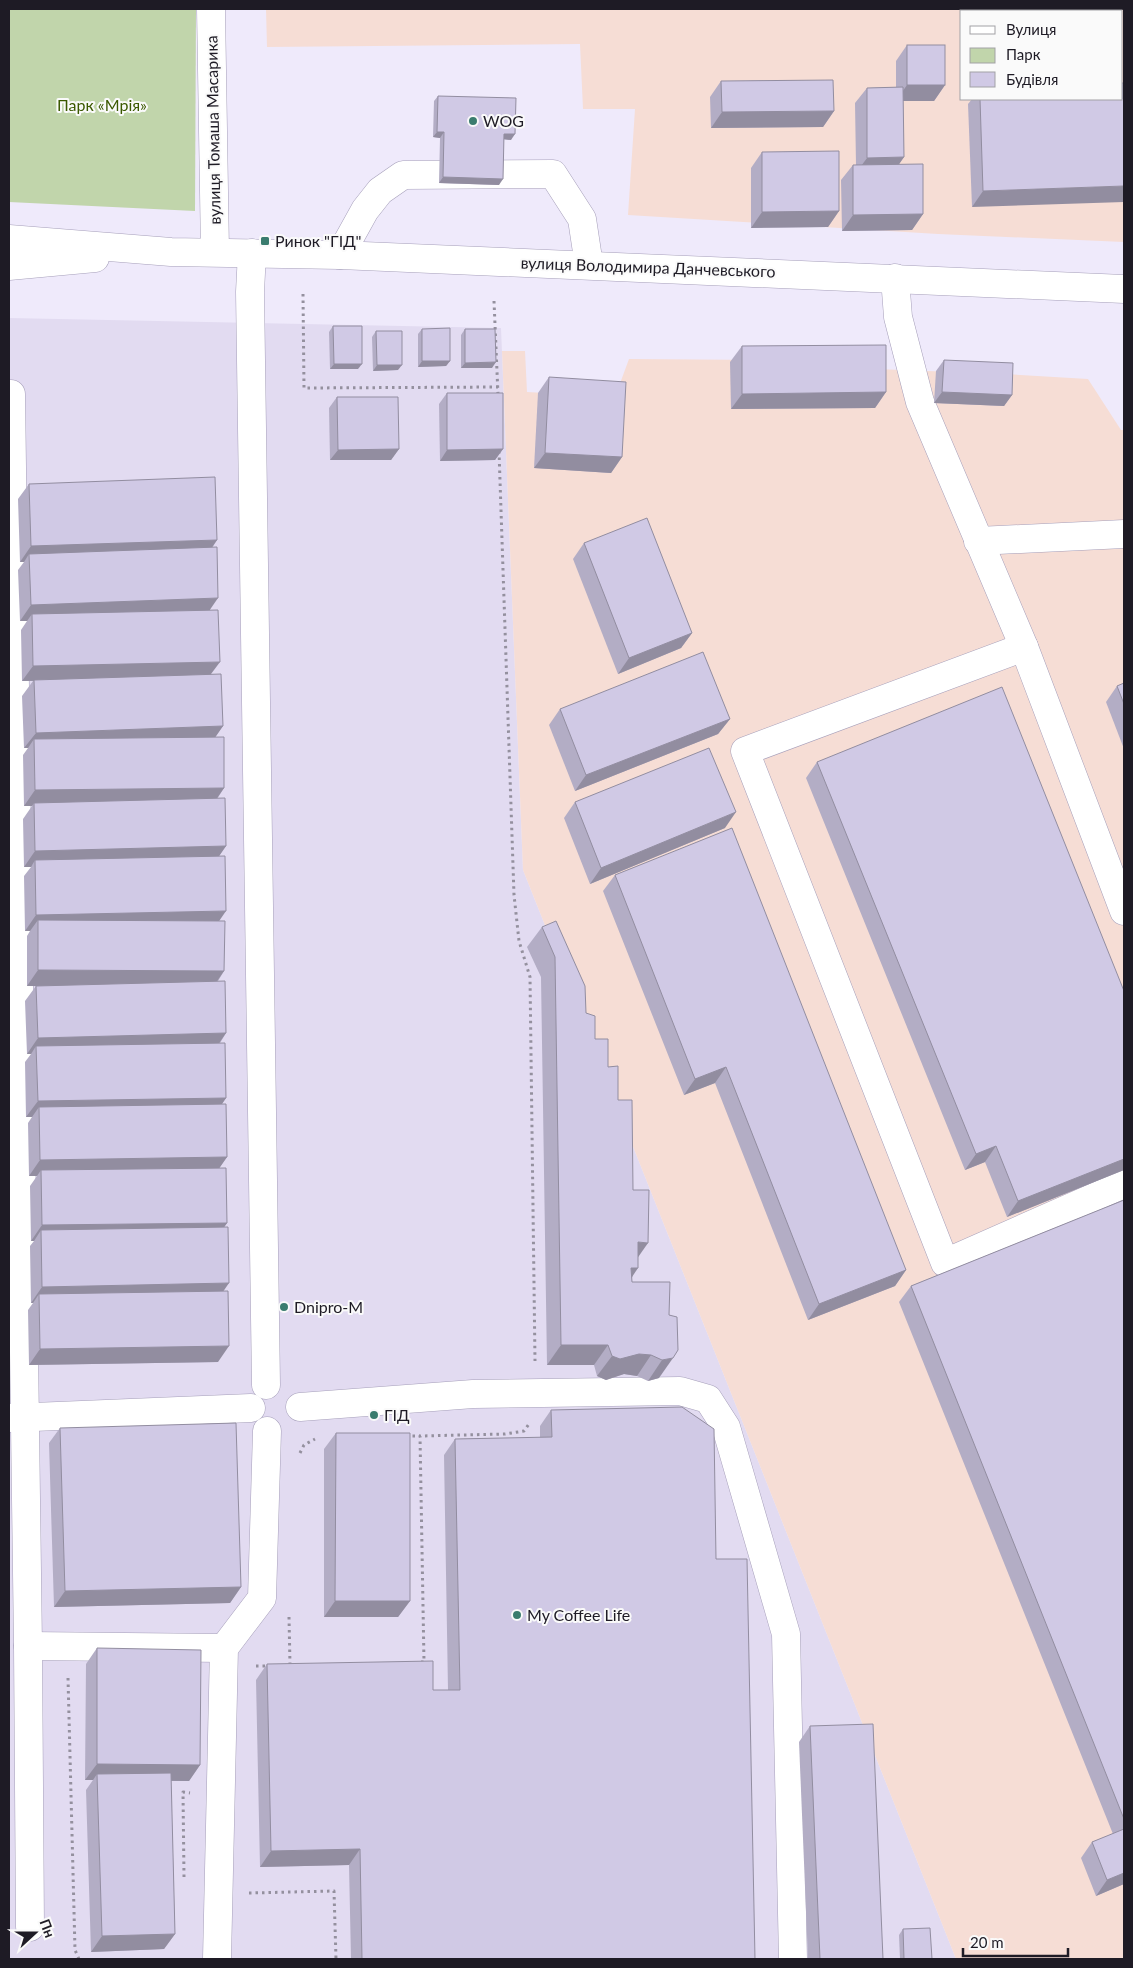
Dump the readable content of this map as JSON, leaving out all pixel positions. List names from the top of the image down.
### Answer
{
  "streets": {
    "street": ["вулиця Томаша Масарика", "вулиця Володимира Данчевського"]
  },
  "crossings": [
    ["вулиця Томаша Масарика", "вулиця Володимира Данчевського"]
  ],
  "parks": ["Парк «Мрія»"],
  "places": {
    "other": [
      "WOG",
      "Dnipro-M",
      "ГІД",
      "My Coffee Life"
    ],
    "transit": ["Ринок \"ГІД\""]
  },
  "legend": ["Вулиця", "Парк", "Будівля"],
  "scale_bar": "20 m",
  "north": "right"
}
